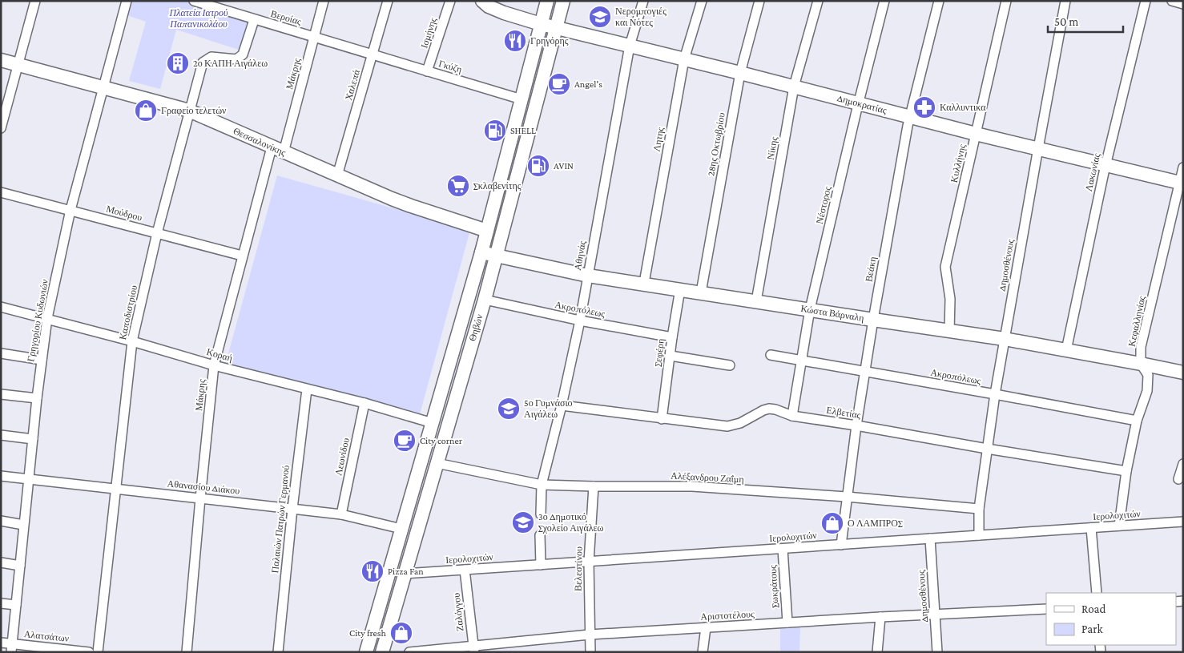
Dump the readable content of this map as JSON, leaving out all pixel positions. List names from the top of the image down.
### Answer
{
  "streets": {
    "street": [
      "Βεροίας",
      "Ισμήνης",
      "Γκύζη",
      "Μάκρης",
      "Χαλεπά",
      "Δημοκρατίας",
      "Λητης",
      "Θεσσαλονίκης",
      "28ης Οκτωβρίου",
      "Νίκης",
      "Κυλλήνης",
      "Λακωνίας",
      "Νέστορος",
      "Μούδρου",
      "Αθηνάς",
      "Δημοσθένους",
      "Βεάκη",
      "Ακροπόλεως",
      "Καποδιστρίου",
      "Κώστα Βάρναλη",
      "Γρηγορίου Κυδωνιών",
      "Κεφαλληνίας",
      "Θηβών",
      "Σεφέρη",
      "Κοραή",
      "Ελβετίας",
      "Λεωνίδου",
      "Αλέξανδρου Ζαΐμη",
      "Αθανασίου Διάκου",
      "Ιερολοχιτών",
      "Παλαιών Πατρών Γερμανού",
      "Βελεστίνου",
      "Σωκράτους",
      "Ζαλόγγου",
      "Αριστοτέλους",
      "Αλατσάτων"
    ]
  },
  "crossings": [
    ["Βεροίας", "Γκύζη"],
    ["Βεροίας", "Μάκρης"],
    ["Βεροίας", "Χαλεπά"],
    ["Βεροίας", "Καποδιστρίου"],
    ["Ισμήνης", "Γκύζη"],
    ["Γκύζη", "Χαλεπά"],
    ["Γκύζη", "Θηβών"],
    ["Μάκρης", "Θεσσαλονίκης"],
    ["Μάκρης", "Μούδρου"],
    ["Μάκρης", "Κοραή"],
    ["Μάκρης", "Αθανασίου Διάκου"],
    ["Χαλεπά", "Θεσσαλονίκης"],
    ["Δημοκρατίας", "Λητης"],
    ["Δημοκρατίας", "28ης Οκτωβρίου"],
    ["Δημοκρατίας", "Νίκης"],
    ["Δημοκρατίας", "Κυλλήνης"],
    ["Δημοκρατίας", "Λακωνίας"],
    ["Δημοκρατίας", "Νέστορος"],
    ["Δημοκρατίας", "Αθηνάς"],
    ["Δημοκρατίας", "Δημοσθένους"],
    ["Δημοκρατίας", "Βεάκη"],
    ["Δημοκρατίας", "Κεφαλληνίας"],
    ["Δημοκρατίας", "Θηβών"],
    ["Λητης", "Κώστα Βάρναλη"],
    ["Θεσσαλονίκης", "Καποδιστρίου"],
    ["Θεσσαλονίκης", "Γρηγορίου Κυδωνιών"],
    ["Θεσσαλονίκης", "Θηβών"],
    ["28ης Οκτωβρίου", "Κώστα Βάρναλη"],
    ["Νίκης", "Κώστα Βάρναλη"],
    ["Κυλλήνης", "Κώστα Βάρναλη"],
    ["Λακωνίας", "Κώστα Βάρναλη"],
    ["Νέστορος", "Ακροπόλεως"],
    ["Νέστορος", "Κώστα Βάρναλη"],
    ["Νέστορος", "Ελβετίας"],
    ["Μούδρου", "Καποδιστρίου"],
    ["Μούδρου", "Γρηγορίου Κυδωνιών"],
    ["Αθηνάς", "Ακροπόλεως"],
    ["Αθηνάς", "Κώστα Βάρναλη"],
    ["Αθηνάς", "Ελβετίας"],
    ["Αθηνάς", "Αλέξανδρου Ζαΐμη"],
    ["Δημοσθένους", "Ακροπόλεως"],
    ["Δημοσθένους", "Κώστα Βάρναλη"],
    ["Δημοσθένους", "Ελβετίας"],
    ["Δημοσθένους", "Αλέξανδρου Ζαΐμη"],
    ["Δημοσθένους", "Ιερολοχιτών"],
    ["Δημοσθένους", "Αριστοτέλους"],
    ["Βεάκη", "Ακροπόλεως"],
    ["Βεάκη", "Κώστα Βάρναλη"],
    ["Βεάκη", "Ελβετίας"],
    ["Βεάκη", "Αλέξανδρου Ζαΐμη"],
    ["Βεάκη", "Ιερολοχιτών"],
    ["Ακροπόλεως", "Κεφαλληνίας"],
    ["Ακροπόλεως", "Θηβών"],
    ["Ακροπόλεως", "Σεφέρη"],
    ["Καποδιστρίου", "Κοραή"],
    ["Καποδιστρίου", "Αθανασίου Διάκου"],
    ["Κώστα Βάρναλη", "Κεφαλληνίας"],
    ["Κώστα Βάρναλη", "Θηβών"],
    ["Κώστα Βάρναλη", "Σεφέρη"],
    ["Γρηγορίου Κυδωνιών", "Κοραή"],
    ["Γρηγορίου Κυδωνιών", "Αθανασίου Διάκου"],
    ["Γρηγορίου Κυδωνιών", "Αλατσάτων"],
    ["Κεφαλληνίας", "Ελβετίας"],
    ["Κεφαλληνίας", "Ιερολοχιτών"],
    ["Θηβών", "Κοραή"],
    ["Θηβών", "Αλέξανδρου Ζαΐμη"],
    ["Θηβών", "Αθανασίου Διάκου"],
    ["Θηβών", "Ιερολοχιτών"],
    ["Σεφέρη", "Ελβετίας"],
    ["Κοραή", "Λεωνίδου"],
    ["Κοραή", "Παλαιών Πατρών Γερμανού"],
    ["Λεωνίδου", "Αθανασίου Διάκου"],
    ["Αλέξανδρου Ζαΐμη", "Βελεστίνου"],
    ["Αθανασίου Διάκου", "Παλαιών Πατρών Γερμανού"],
    ["Ιερολοχιτών", "Βελεστίνου"],
    ["Ιερολοχιτών", "Σωκράτους"],
    ["Ιερολοχιτών", "Ζαλόγγου"],
    ["Βελεστίνου", "Αριστοτέλους"],
    ["Σωκράτους", "Αριστοτέλους"],
    ["Ζαλόγγου", "Αριστοτέλους"]
  ],
  "parks": ["Πλατεία Ιατρού Παπανικολάου"],
  "places": {
    "school or university": ["Νερομπογιές και Νότες", "5ο Γυμνάσιο Αιγάλεω", "3ο Δημοτικό Σχολείο Αιγάλεω"],
    "restaurant": ["Γρηγόρης", "Pizza Fan"],
    "building": ["2ο ΚΑΠΗ Αιγάλεω"],
    "cafe": ["Angel's", "City corner"],
    "pharmacy": ["Καλλυντικα"],
    "shop": ["Γραφείο τελετών", "Ο ΛΑΜΠΡΟΣ", "City fresh"],
    "fuel station": ["SHELL", "AVIN"],
    "supermarket": ["Σκλαβενίτης"]
  },
  "legend": ["Road", "Park"],
  "scale_bar": "50 m"
}
